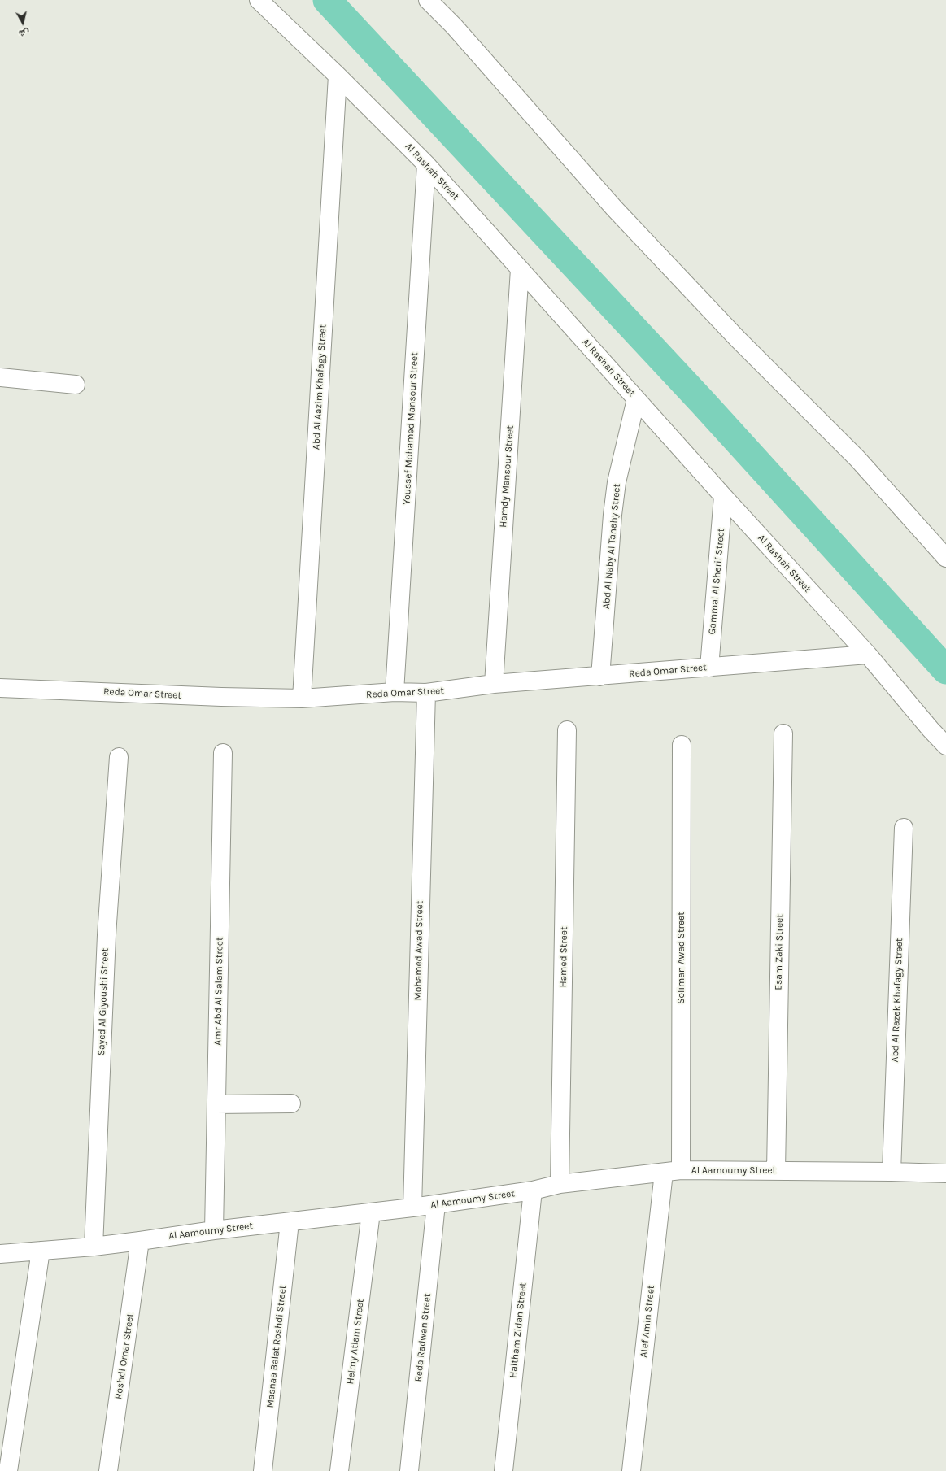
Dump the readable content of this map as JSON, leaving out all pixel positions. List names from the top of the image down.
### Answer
{
  "streets": {
    "street": [
      "Al Rashah Street",
      "Abd Al Aazim Khafagy Street",
      "Youssef Mohamed Mansour Street",
      "Hamdy Mansour Street",
      "Abd Al Naby Al Tanahy Street",
      "Gammal Al Sherif Street",
      "Reda Omar Street",
      "Mohamed Awad Street",
      "Esam Zaki Street",
      "Hamed Street",
      "Soliman Awad Street",
      "Amr Abd Al Salam Street",
      "Abd Al Razek Khafagy Street",
      "Sayed Al Giyoushi Street",
      "Al Aamoumy Street",
      "Atef Amin Street",
      "Haitham Zidan Street",
      "Reda Radwan Street",
      "Helmy Atlam Street",
      "Masnaa Balat Roshdi Street",
      "Roshdi Omar Street"
    ]
  },
  "crossings": [
    ["Al Rashah Street", "Abd Al Aazim Khafagy Street"],
    ["Al Rashah Street", "Youssef Mohamed Mansour Street"],
    ["Al Rashah Street", "Hamdy Mansour Street"],
    ["Al Rashah Street", "Abd Al Naby Al Tanahy Street"],
    ["Al Rashah Street", "Gammal Al Sherif Street"],
    ["Al Rashah Street", "Reda Omar Street"],
    ["Abd Al Aazim Khafagy Street", "Reda Omar Street"],
    ["Youssef Mohamed Mansour Street", "Reda Omar Street"],
    ["Hamdy Mansour Street", "Reda Omar Street"],
    ["Abd Al Naby Al Tanahy Street", "Reda Omar Street"],
    ["Gammal Al Sherif Street", "Reda Omar Street"],
    ["Reda Omar Street", "Mohamed Awad Street"],
    ["Mohamed Awad Street", "Al Aamoumy Street"],
    ["Esam Zaki Street", "Al Aamoumy Street"],
    ["Hamed Street", "Al Aamoumy Street"],
    ["Soliman Awad Street", "Al Aamoumy Street"],
    ["Amr Abd Al Salam Street", "Al Aamoumy Street"],
    ["Abd Al Razek Khafagy Street", "Al Aamoumy Street"],
    ["Sayed Al Giyoushi Street", "Al Aamoumy Street"],
    ["Al Aamoumy Street", "Atef Amin Street"],
    ["Al Aamoumy Street", "Haitham Zidan Street"],
    ["Al Aamoumy Street", "Reda Radwan Street"],
    ["Al Aamoumy Street", "Helmy Atlam Street"],
    ["Al Aamoumy Street", "Masnaa Balat Roshdi Street"],
    ["Al Aamoumy Street", "Roshdi Omar Street"]
  ],
  "north": "bottom"
}
